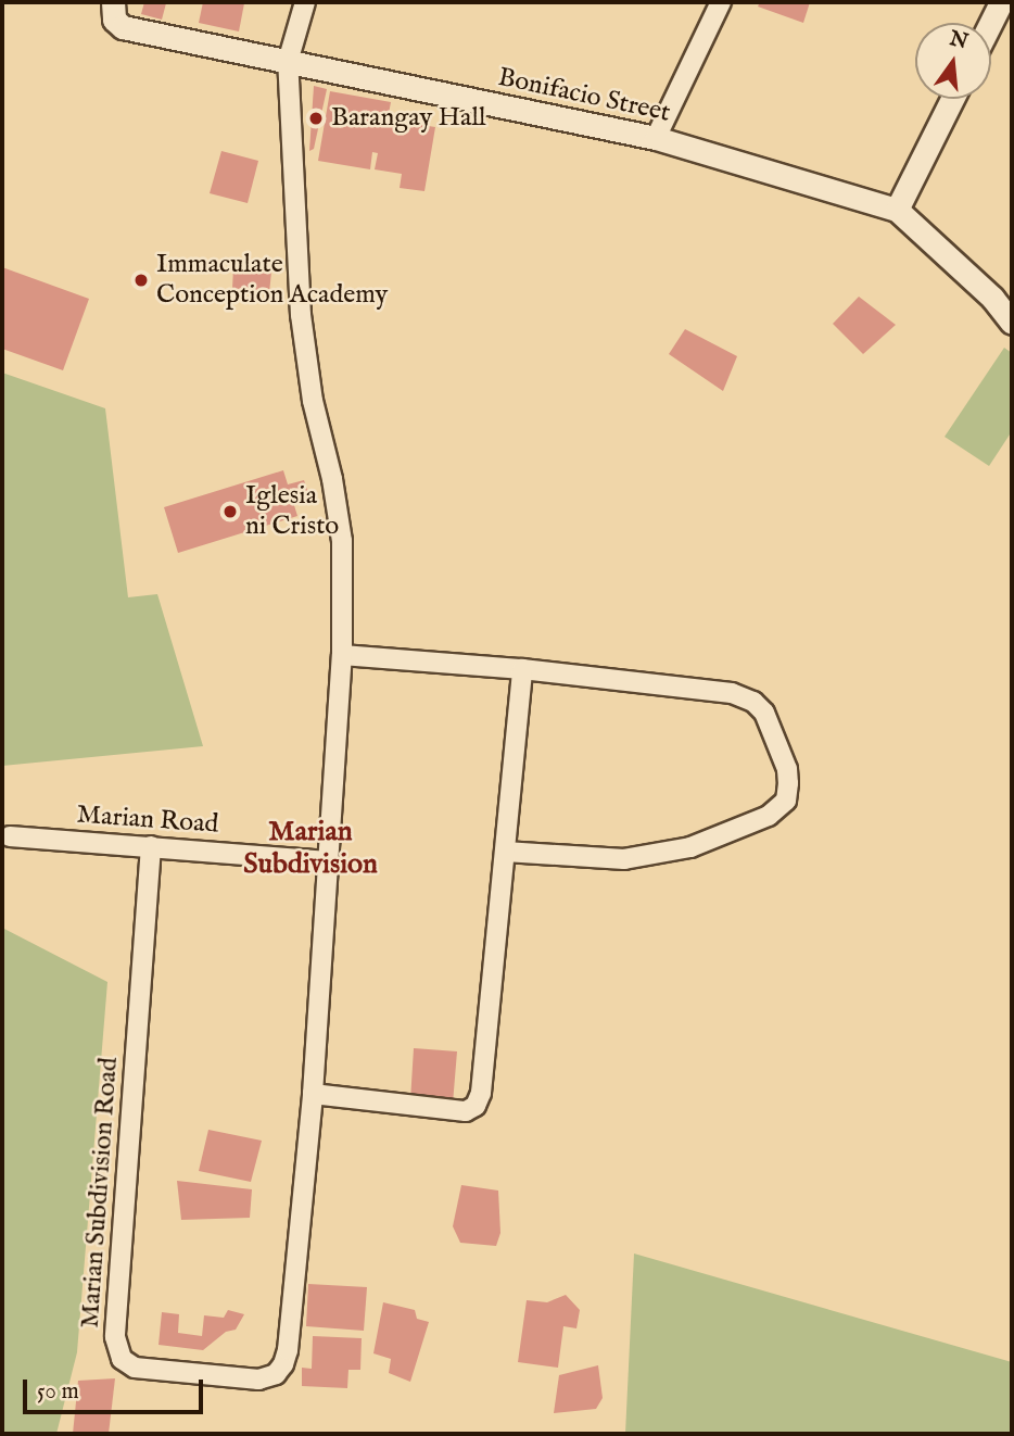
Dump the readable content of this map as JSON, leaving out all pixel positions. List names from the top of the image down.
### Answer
{
  "streets": {
    "street": ["Bonifacio Street", "Marian Road", "Marian Subdivision Road"]
  },
  "crossings": [
    ["Marian Road", "Marian Subdivision Road"]
  ],
  "districts": ["Marian Subdivision"],
  "places": ["Barangay Hall", "Immaculate Conception Academy", "Iglesia ni Cristo"],
  "scale_bar": "50 m",
  "north": "top"
}
